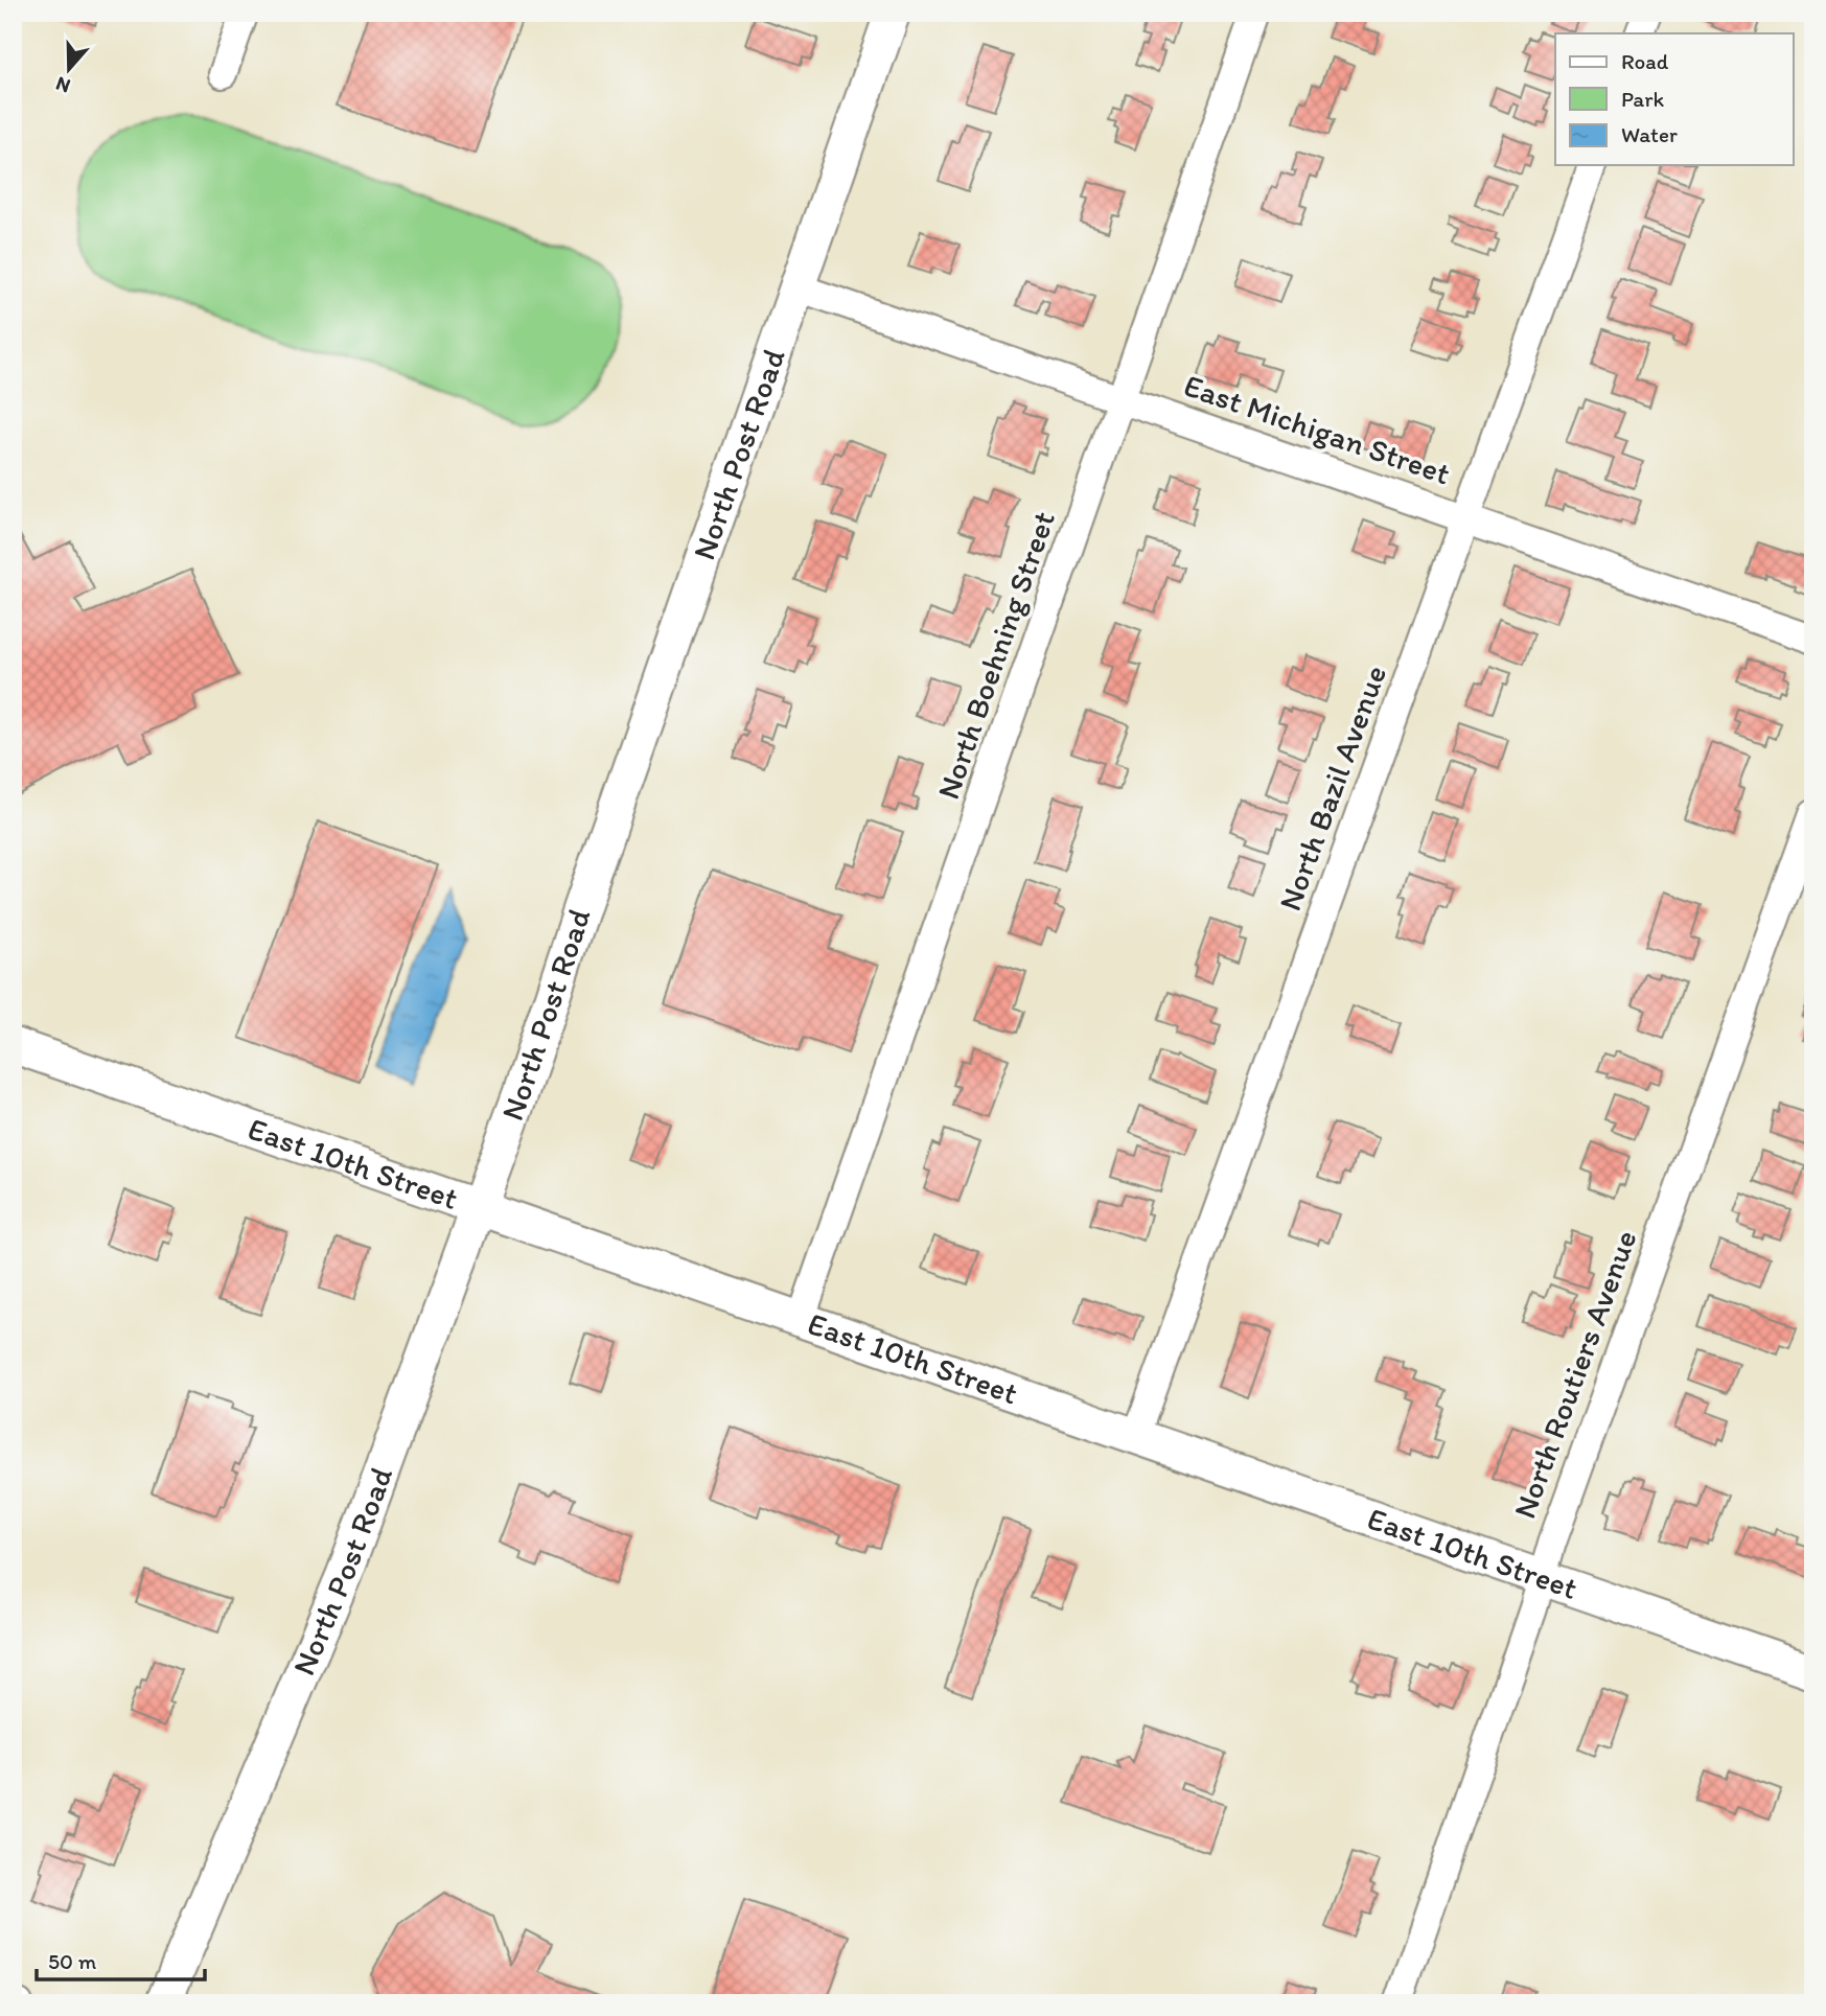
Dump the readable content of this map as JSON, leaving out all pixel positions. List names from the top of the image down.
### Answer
{
  "streets": {
    "main road": ["North Post Road", "East 10th Street"],
    "street": [
      "East Michigan Street",
      "North Boehning Street",
      "North Bazil Avenue",
      "North Routiers Avenue"
    ]
  },
  "crossings": [
    ["East Michigan Street", "North Post Road"],
    ["East Michigan Street", "North Boehning Street"],
    ["East Michigan Street", "North Bazil Avenue"],
    ["North Post Road", "East 10th Street"],
    ["North Boehning Street", "East 10th Street"],
    ["North Bazil Avenue", "East 10th Street"],
    ["East 10th Street", "North Routiers Avenue"]
  ],
  "legend": ["Road", "Park", "Water"],
  "scale_bar": "50 m",
  "north": "bottom"
}
